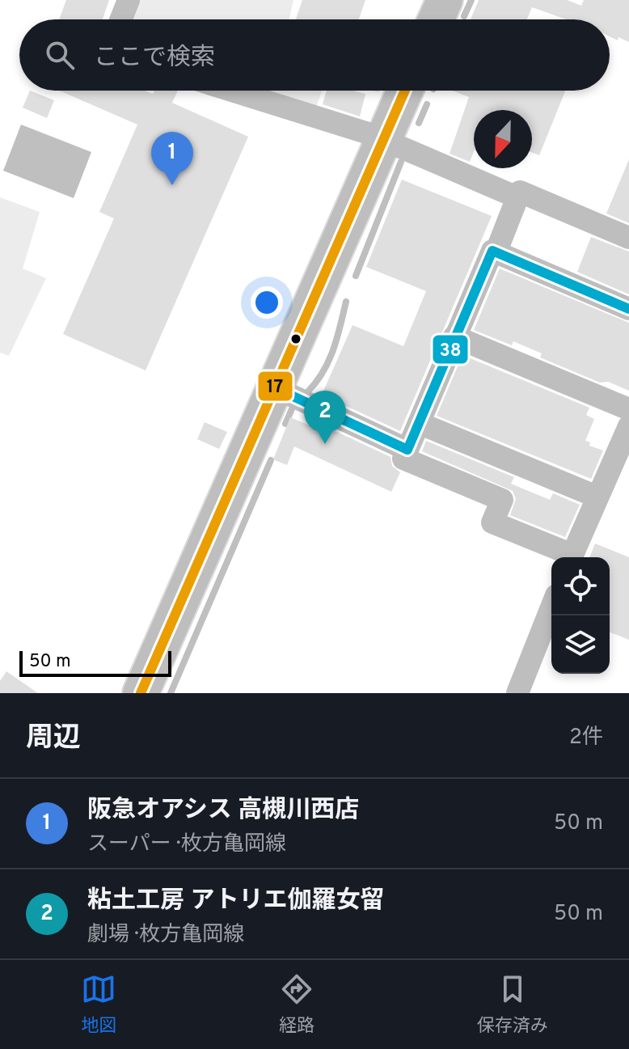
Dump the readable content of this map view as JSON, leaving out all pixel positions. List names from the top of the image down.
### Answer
{
  "lines": ["transit line 17", "transit line 38"],
  "scale_bar": "50 m",
  "north": "bottom",
  "page": {
    "search": "ここで検索",
    "pins": ["1", "2"],
    "scale": "50 m",
    "heading": ["周辺", "2件"],
    "list": [
      {
        "mark": "1",
        "name": "阪急オアシス 高槻川西店",
        "note": "スーパー · 枚方亀岡線",
        "value": "50 m"
      },
      {
        "mark": "2",
        "name": "粘土工房 アトリエ伽羅女留",
        "note": "劇場 · 枚方亀岡線",
        "value": "50 m"
      }
    ],
    "nav": ["地図", "経路", "保存済み"]
  }
}
